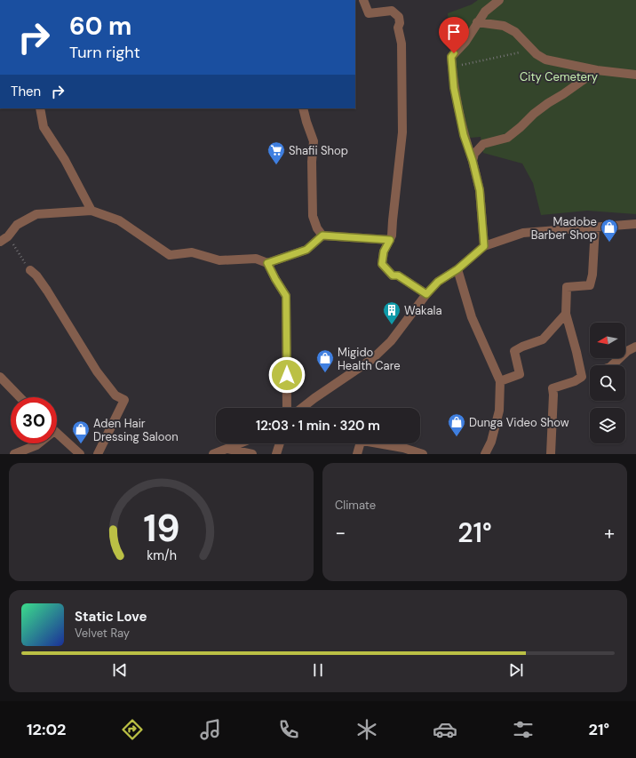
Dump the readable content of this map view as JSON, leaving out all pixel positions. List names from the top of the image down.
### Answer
{
  "parks": ["City Cemetery"],
  "places": {
    "supermarket": ["Shafii Shop"],
    "shop": [
      "Madobe Barber Shop",
      "Migido Health Care",
      "Dunga Video Show",
      "Aden Hair Dressing Saloon"
    ],
    "building": ["Wakala"]
  },
  "north": "left",
  "page": {
    "turn": ["60 m", "Turn right"],
    "then": "Then",
    "limit": "30",
    "trip": "12:03 · 1 min · 320 m",
    "tile": "Climate",
    "heat": ["−", "21°", "+"],
    "song": ["Static Love", "Velvet Ray"],
    "tabs": ["12:02", "21°"],
    "gauge": ["19", "km/h"]
  }
}
